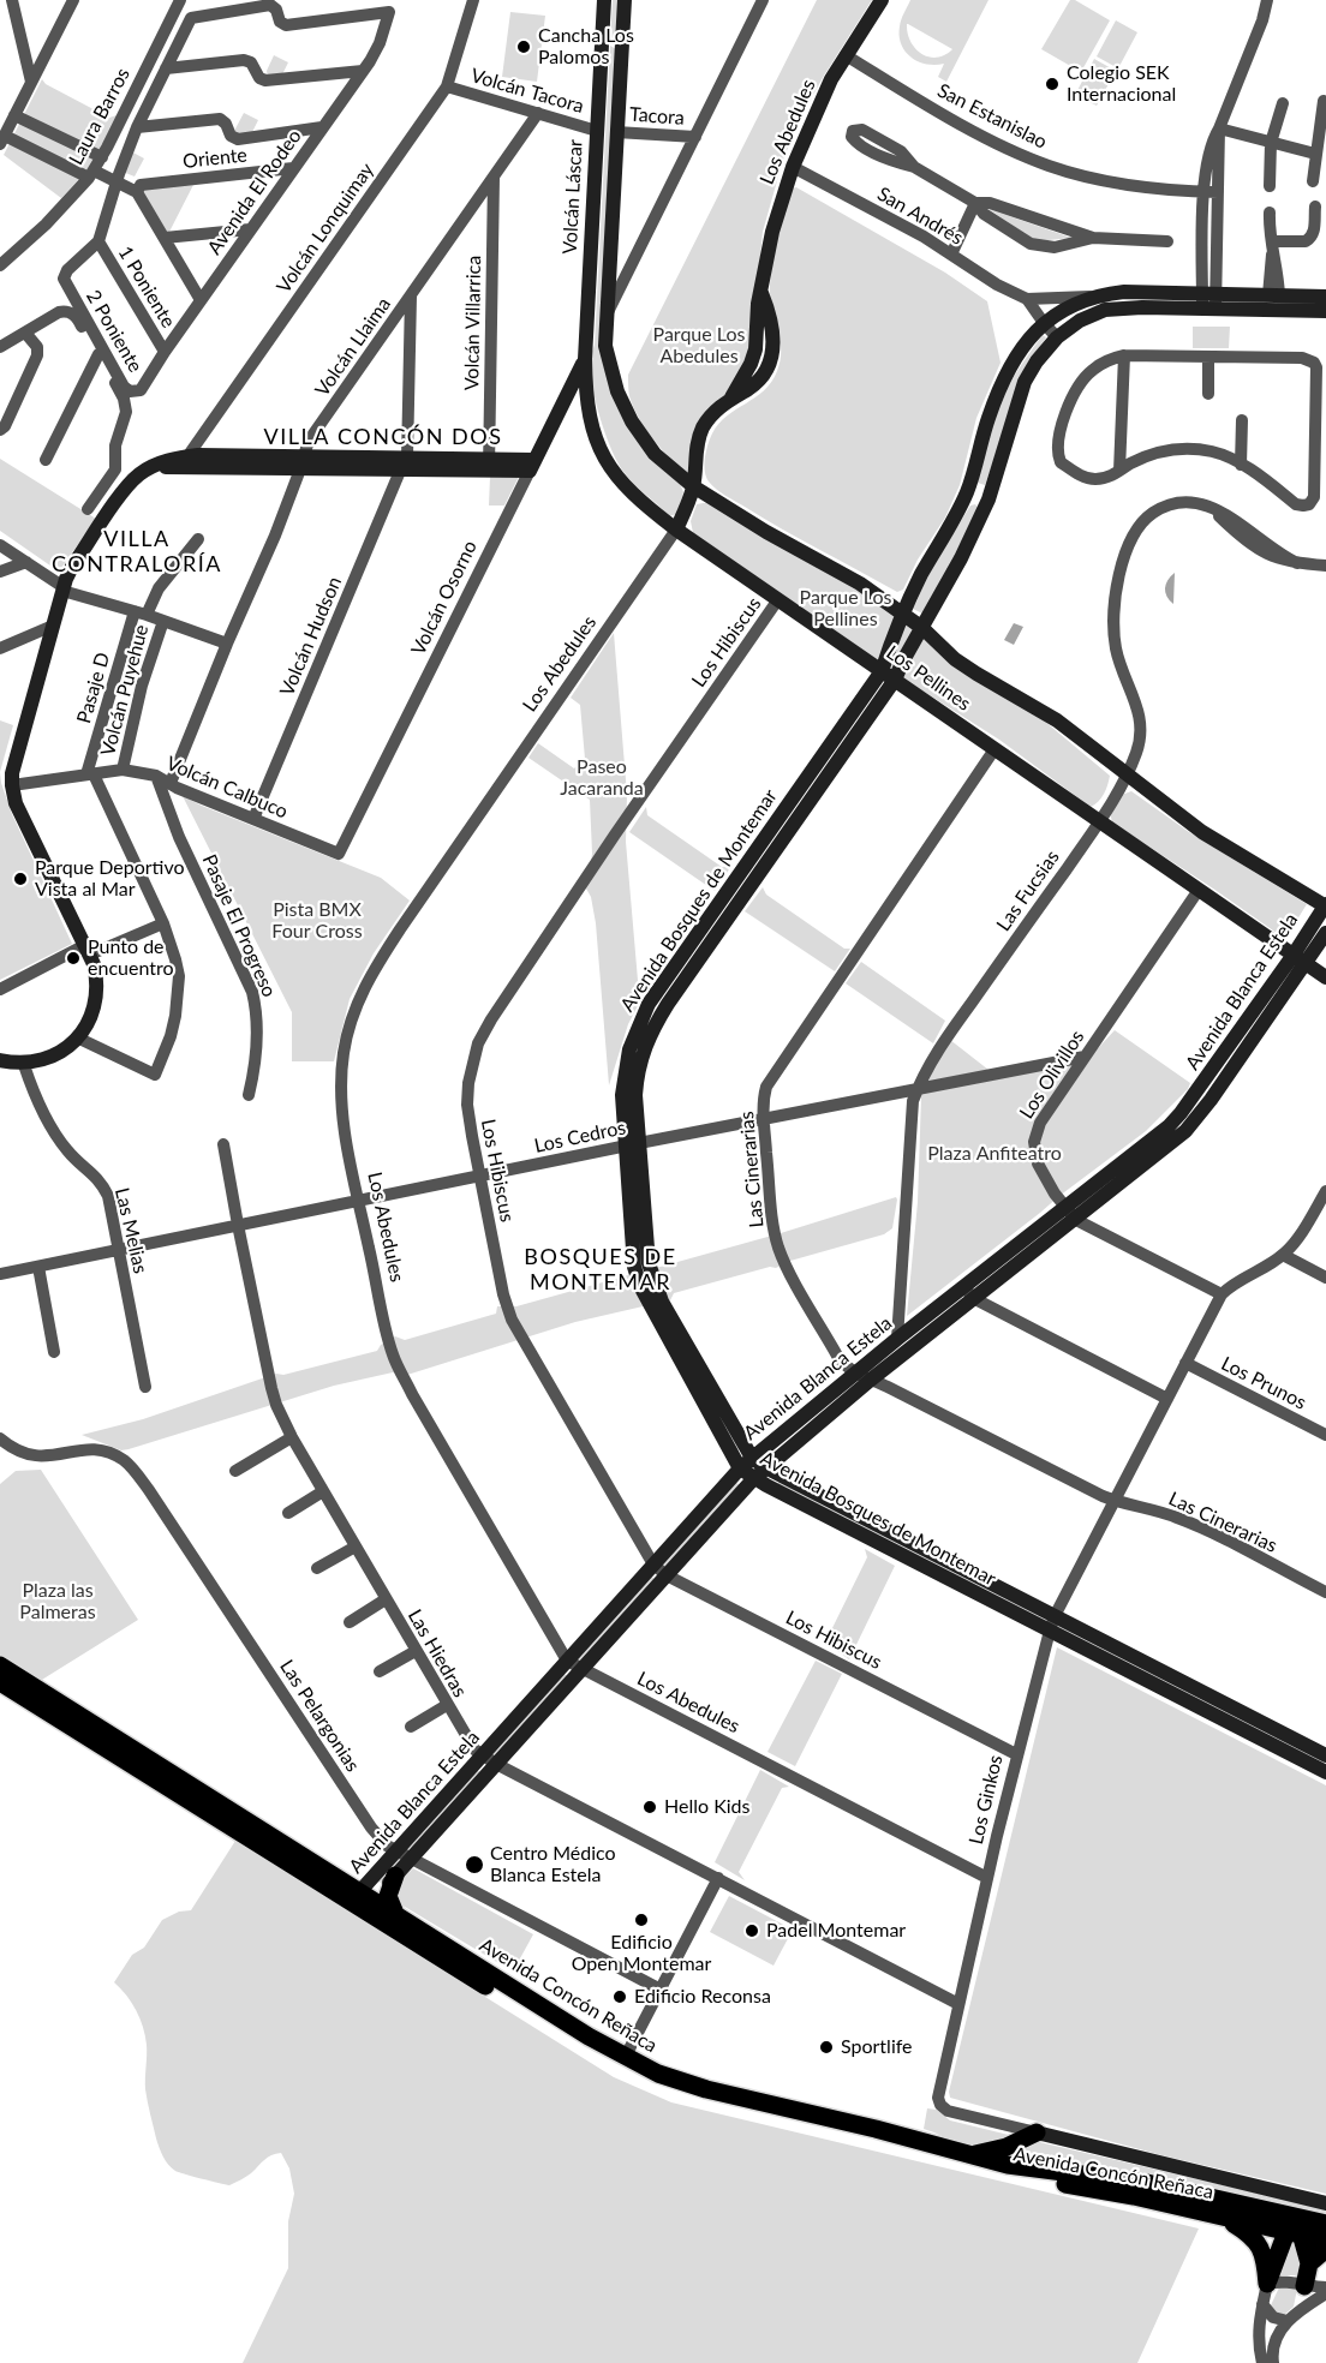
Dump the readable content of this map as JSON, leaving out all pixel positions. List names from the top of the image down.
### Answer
{
  "streets": {
    "main road": ["Avenida Concón Reñaca"],
    "street": [
      "Volcán Tacora",
      "Laura Barros",
      "Tacora",
      "San Estanislao",
      "Los Abedules",
      "Oriente",
      "Avenida El Rodeo",
      "Volcán Láscar",
      "San Andrés",
      "Volcán Lonquimay",
      "1 Poniente",
      "Volcán Villarrica",
      "2 Poniente",
      "Volcán Llaima",
      "Volcán Osorno",
      "Volcán Hudson",
      "Los Hibiscus",
      "Los Pellines",
      "Pasaje D",
      "Volcán Puyehue",
      "Volcán Calbuco",
      "Las Fucsias",
      "Avenida Bosques de Montemar",
      "Pasaje El Progreso",
      "Avenida Blanca Estela",
      "Los Olivillos",
      "Los Cedros",
      "Las Cinerarias",
      "Las Melias",
      "Los Prunos",
      "Las Hiedras",
      "Las Pelargonias",
      "Los Ginkos"
    ]
  },
  "crossings": [
    ["Volcán Tacora", "Volcán Láscar"],
    ["Volcán Tacora", "Volcán Lonquimay"],
    ["Volcán Tacora", "Volcán Llaima"],
    ["Tacora", "Volcán Láscar"],
    ["San Estanislao", "Los Abedules"],
    ["Los Abedules", "San Andrés"],
    ["Los Abedules", "Los Pellines"],
    ["Los Abedules", "Avenida Blanca Estela"],
    ["Los Abedules", "Los Cedros"],
    ["Los Abedules", "Los Ginkos"],
    ["Oriente", "Avenida El Rodeo"],
    ["Avenida El Rodeo", "1 Poniente"],
    ["Avenida El Rodeo", "2 Poniente"],
    ["Volcán Láscar", "Volcán Osorno"],
    ["Volcán Láscar", "Los Pellines"],
    ["San Andrés", "Avenida Bosques de Montemar"],
    ["1 Poniente", "2 Poniente"],
    ["Volcán Villarrica", "Volcán Llaima"],
    ["Volcán Llaima", "Volcán Calbuco"],
    ["Volcán Osorno", "Los Pellines"],
    ["Volcán Osorno", "Volcán Calbuco"],
    ["Volcán Hudson", "Volcán Calbuco"],
    ["Los Hibiscus", "Los Pellines"],
    ["Los Hibiscus", "Avenida Blanca Estela"],
    ["Los Hibiscus", "Los Cedros"],
    ["Los Hibiscus", "Los Ginkos"],
    ["Los Pellines", "Las Fucsias"],
    ["Los Pellines", "Avenida Bosques de Montemar"],
    ["Los Pellines", "Avenida Blanca Estela"],
    ["Los Pellines", "Los Olivillos"],
    ["Los Pellines", "Las Cinerarias"],
    ["Pasaje D", "Volcán Calbuco"],
    ["Volcán Puyehue", "Volcán Calbuco"],
    ["Volcán Calbuco", "Pasaje El Progreso"],
    ["Las Fucsias", "Avenida Blanca Estela"],
    ["Las Fucsias", "Los Cedros"],
    ["Avenida Bosques de Montemar", "Avenida Blanca Estela"],
    ["Avenida Bosques de Montemar", "Los Cedros"],
    ["Avenida Bosques de Montemar", "Los Ginkos"],
    ["Avenida Blanca Estela", "Los Olivillos"],
    ["Avenida Blanca Estela", "Las Cinerarias"],
    ["Avenida Blanca Estela", "Las Hiedras"],
    ["Avenida Blanca Estela", "Las Pelargonias"],
    ["Avenida Blanca Estela", "Avenida Concón Reñaca"],
    ["Los Olivillos", "Los Cedros"],
    ["Los Olivillos", "Los Ginkos"],
    ["Los Cedros", "Las Cinerarias"],
    ["Los Cedros", "Las Melias"],
    ["Los Cedros", "Las Hiedras"],
    ["Las Cinerarias", "Los Ginkos"],
    ["Los Prunos", "Los Ginkos"],
    ["Las Hiedras", "Los Ginkos"]
  ],
  "districts": ["VILLA CONCÓN DOS", "VILLA CONTRALORÍA", "BOSQUES DE MONTEMAR"],
  "parks": [
    "Parque Los Abedules",
    "Parque Los Pellines",
    "Paseo Jacaranda",
    "Pista BMX Four Cross",
    "Plaza Anfiteatro",
    "Plaza las Palmeras"
  ],
  "places": [
    "Cancha Los Palomos",
    "Colegio SEK Internacional",
    "Parque Deportivo Vista al Mar",
    "Punto de encuentro",
    "Hello Kids",
    "Centro Médico Blanca Estela",
    "Edificio Open Montemar",
    "Padel Montemar",
    "Edificio Reconsa",
    "Sportlife"
  ]
}
